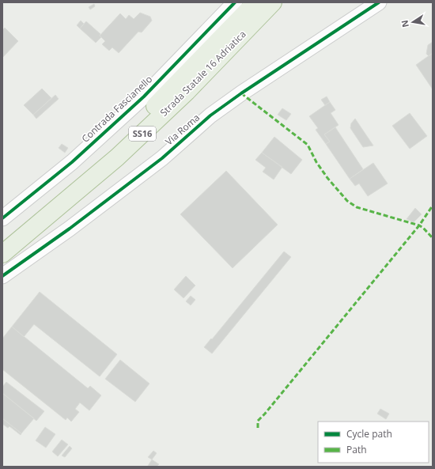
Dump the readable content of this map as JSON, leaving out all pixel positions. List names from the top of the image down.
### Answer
{
  "streets": {
    "highway": ["Strada Statale 16 Adriatica", "SS16"],
    "street": ["Contrada Fascianello", "Via Roma"]
  },
  "legend": ["Cycle path", "Path"],
  "north": "left"
}
